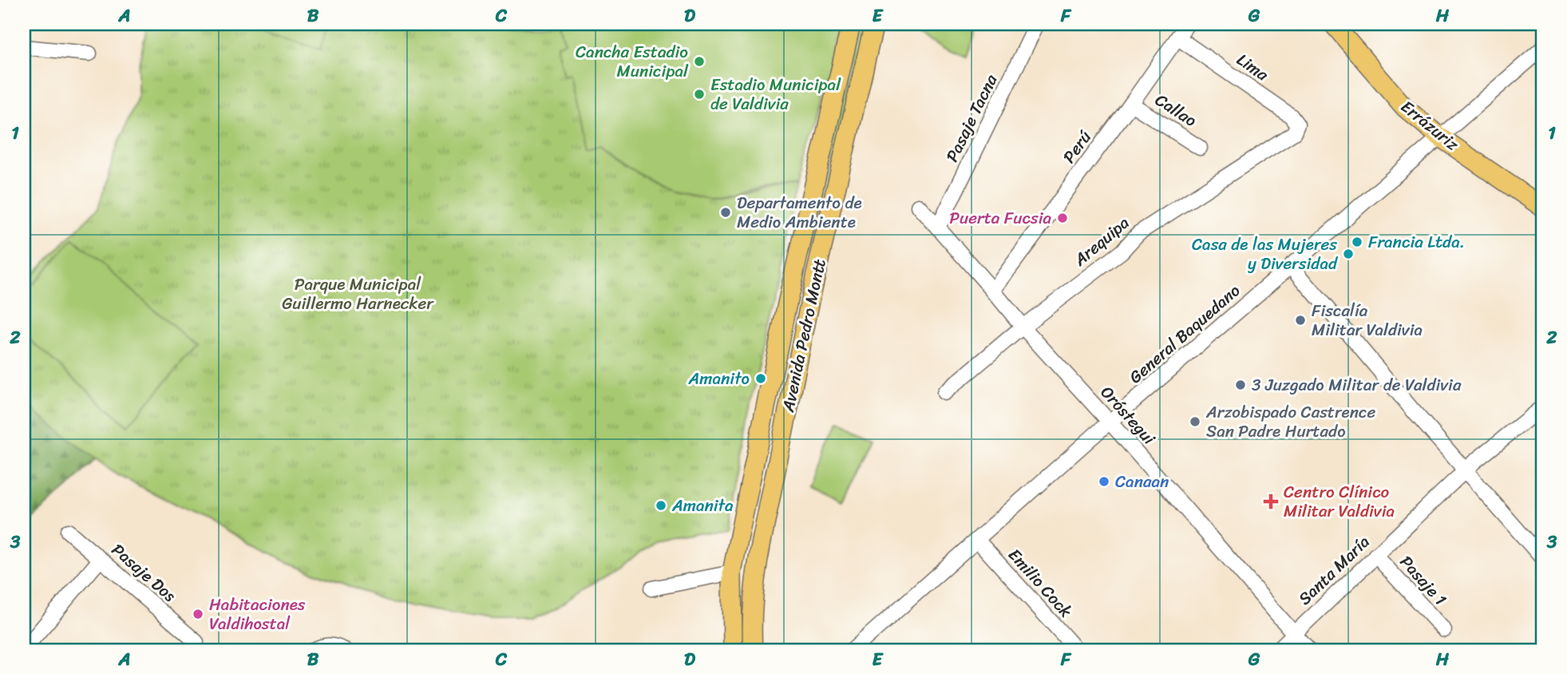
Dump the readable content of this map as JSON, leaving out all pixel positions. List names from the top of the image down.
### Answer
{
  "streets": {
    "main road": ["Errázuriz", "Avenida Pedro Montt"],
    "street": [
      "Lima",
      "Callao",
      "Pasaje Tacna",
      "Perú",
      "Arequipa",
      "General Baquedano",
      "Oróstegui",
      "Santa María",
      "Pasaje Dos",
      "Pasaje 1",
      "Emilio Cock"
    ]
  },
  "crossings": [
    ["Lima", "Perú"],
    ["Lima", "Arequipa"],
    ["Callao", "Perú"],
    ["Pasaje Tacna", "Oróstegui"],
    ["Errázuriz", "General Baquedano"],
    ["Perú", "Oróstegui"],
    ["Arequipa", "Oróstegui"],
    ["General Baquedano", "Oróstegui"],
    ["General Baquedano", "Emilio Cock"],
    ["Oróstegui", "Santa María"],
    ["Santa María", "Pasaje 1"]
  ],
  "parks": ["Parque Municipal Guillermo Harnecker"],
  "places": {
    "other": [
      "Cancha Estadio Municipal",
      "Estadio Municipal de Valdivia",
      "Departamento de Medio Ambiente",
      "Puerta Fucsia",
      "Francia Ltda.",
      "Casa de las Mujeres y Diversidad",
      "Fiscalía Militar Valdivia",
      "Amanito",
      "3 Juzgado Militar de Valdivia",
      "Arzobispado Castrence San Padre Hurtado",
      "Canaan",
      "Amanita",
      "Habitaciones Valdihostal"
    ],
    "health": ["Centro Clínico Militar Valdivia"]
  },
  "grid": {
    "columns": [
      "A",
      "B",
      "C",
      "D",
      "E",
      "F",
      "G",
      "H"
    ],
    "rows": ["1", "2", "3"]
  }
}
